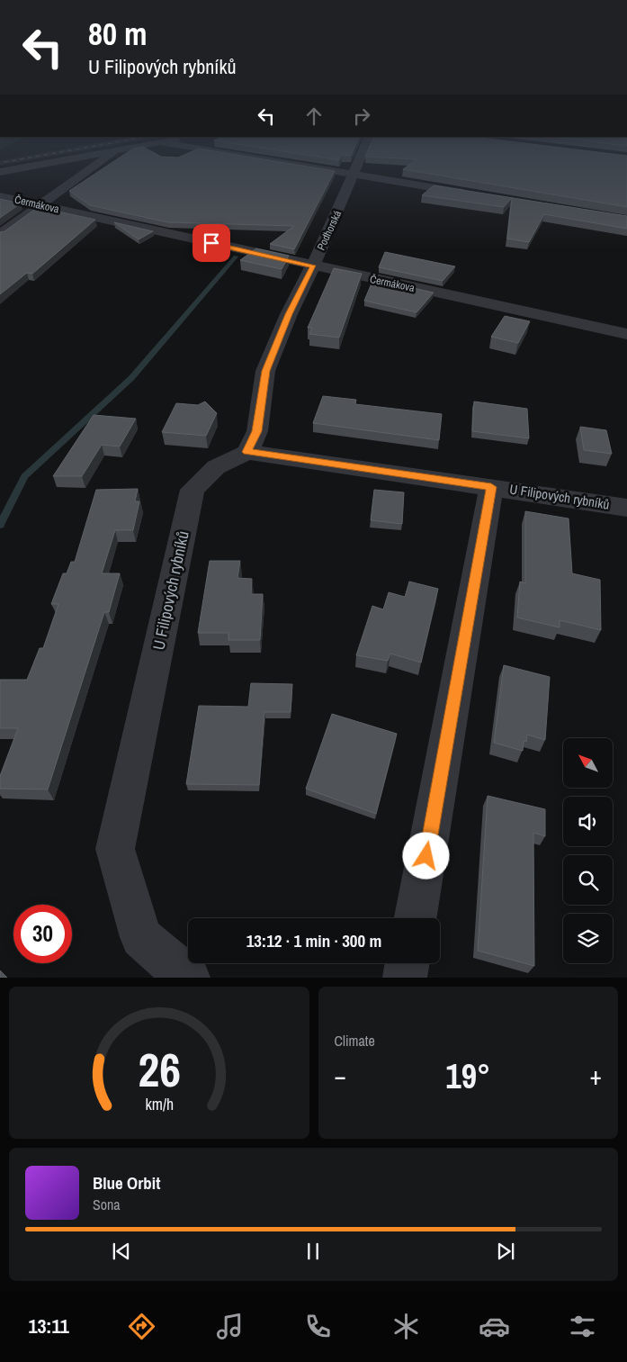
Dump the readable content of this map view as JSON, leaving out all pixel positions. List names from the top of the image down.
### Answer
{
  "streets": {
    "street": ["Čermákova", "Podhorská", "U Filipových rybníků"]
  },
  "crossings": [
    ["Čermákova", "Podhorská"],
    ["Podhorská", "U Filipových rybníků"]
  ],
  "north": "top left",
  "page": {
    "turn": ["80 m", "U Filipových rybníků"],
    "limit": "30",
    "trip": "13:12 · 1 min · 300 m",
    "tile": "Climate",
    "heat": ["−", "19°", "+"],
    "song": ["Blue Orbit", "Sona"],
    "tabs": "13:11",
    "gauge": ["26", "km/h"]
  }
}
